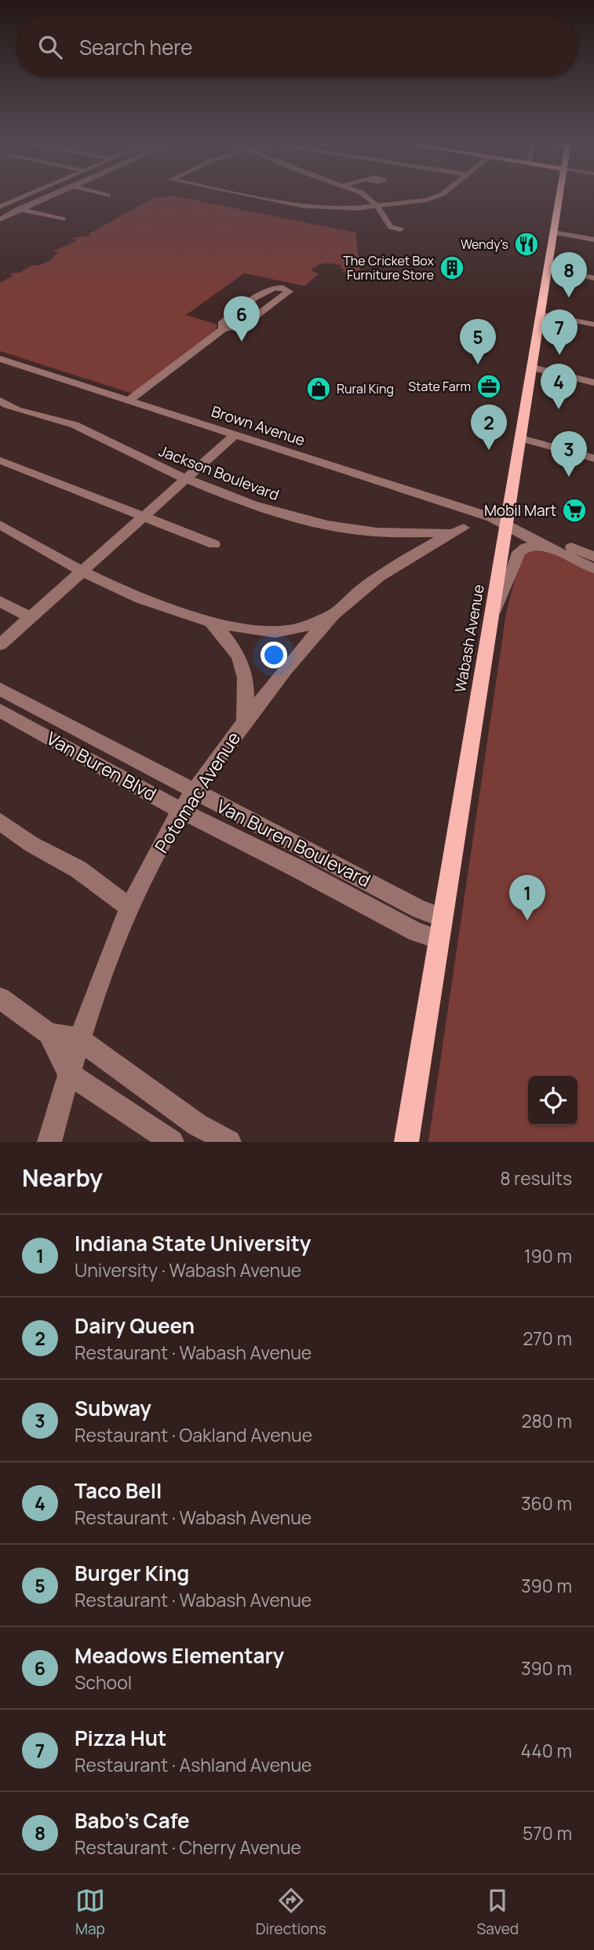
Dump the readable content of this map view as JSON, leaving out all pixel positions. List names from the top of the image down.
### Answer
{
  "streets": {
    "main road": ["Wabash Avenue"],
    "street": [
      "Brown Avenue",
      "Jackson Boulevard",
      "Van Buren Blvd",
      "Potomac Avenue",
      "Van Buren Boulevard"
    ]
  },
  "crossings": [
    ["Brown Avenue", "Wabash Avenue"],
    ["Jackson Boulevard", "Potomac Avenue"],
    ["Wabash Avenue", "Van Buren Blvd"],
    ["Wabash Avenue", "Van Buren Boulevard"],
    ["Van Buren Blvd", "Potomac Avenue"],
    ["Potomac Avenue", "Van Buren Boulevard"]
  ],
  "places": {
    "restaurant": ["Wendy's"],
    "building": ["The Cricket Box Furniture Store"],
    "office": ["State Farm"],
    "shop": ["Rural King"],
    "supermarket": ["Mobil Mart"]
  },
  "page": {
    "search": "Search here",
    "pins": [
      "8",
      "6",
      "7",
      "5",
      "4",
      "2",
      "3",
      "1"
    ],
    "heading": ["Nearby", "8 results"],
    "list": [
      {
        "mark": "1",
        "name": "Indiana State University",
        "note": "University · Wabash Avenue",
        "value": "190 m"
      },
      {
        "mark": "2",
        "name": "Dairy Queen",
        "note": "Restaurant · Wabash Avenue",
        "value": "270 m"
      },
      {
        "mark": "3",
        "name": "Subway",
        "note": "Restaurant · Oakland Avenue",
        "value": "280 m"
      },
      {
        "mark": "4",
        "name": "Taco Bell",
        "note": "Restaurant · Wabash Avenue",
        "value": "360 m"
      },
      {
        "mark": "5",
        "name": "Burger King",
        "note": "Restaurant · Wabash Avenue",
        "value": "390 m"
      },
      {
        "mark": "6",
        "name": "Meadows Elementary",
        "note": "School",
        "value": "390 m"
      },
      {
        "mark": "7",
        "name": "Pizza Hut",
        "note": "Restaurant · Ashland Avenue",
        "value": "440 m"
      },
      {
        "mark": "8",
        "name": "Babo's Cafe",
        "note": "Restaurant · Cherry Avenue",
        "value": "570 m"
      }
    ],
    "nav": ["Map", "Directions", "Saved"]
  }
}
